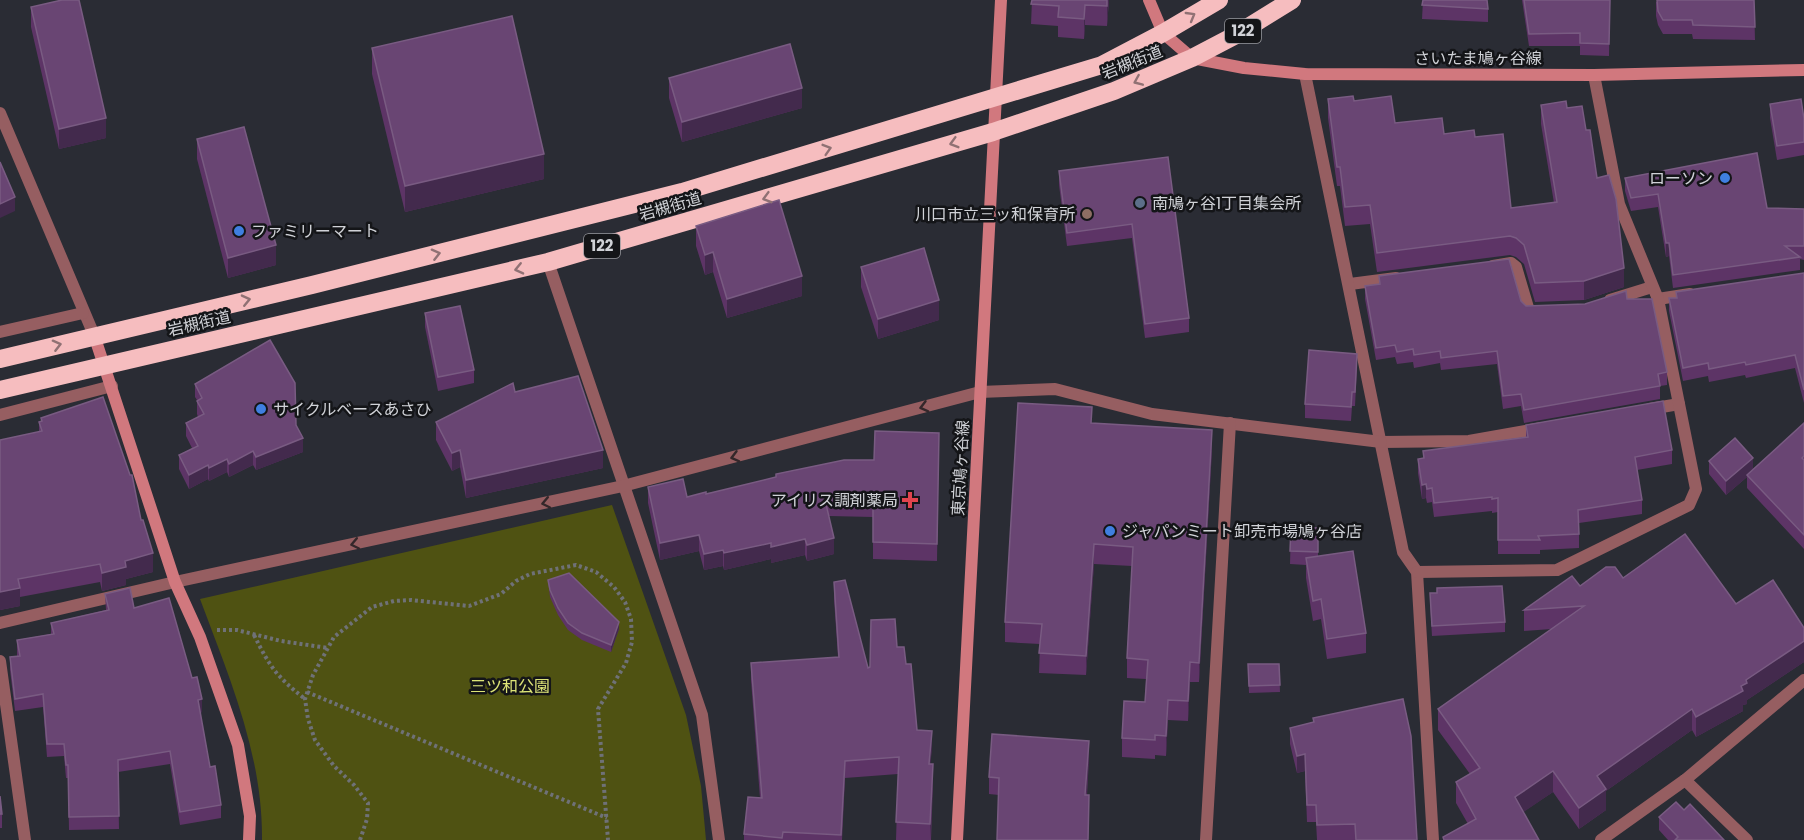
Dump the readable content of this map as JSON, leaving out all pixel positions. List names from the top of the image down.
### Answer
{
  "streets": {
    "highway": ["122", "岩槻街道"],
    "main road": ["さいたま鳩ヶ谷線", "東京鳩ヶ谷線"]
  },
  "crossings": [
    ["さいたま鳩ヶ谷線", "岩槻街道"],
    ["岩槻街道", "東京鳩ヶ谷線"]
  ],
  "parks": ["三ツ和公園"],
  "places": {
    "other": [
      "ローソン",
      "南鳩ヶ谷1丁目集会所",
      "川口市立三ッ和保育所",
      "ファミリーマート",
      "サイクルベースあさひ",
      "ジャパンミート卸売市場鳩ヶ谷店"
    ],
    "health": ["アイリス調剤薬局"]
  }
}
